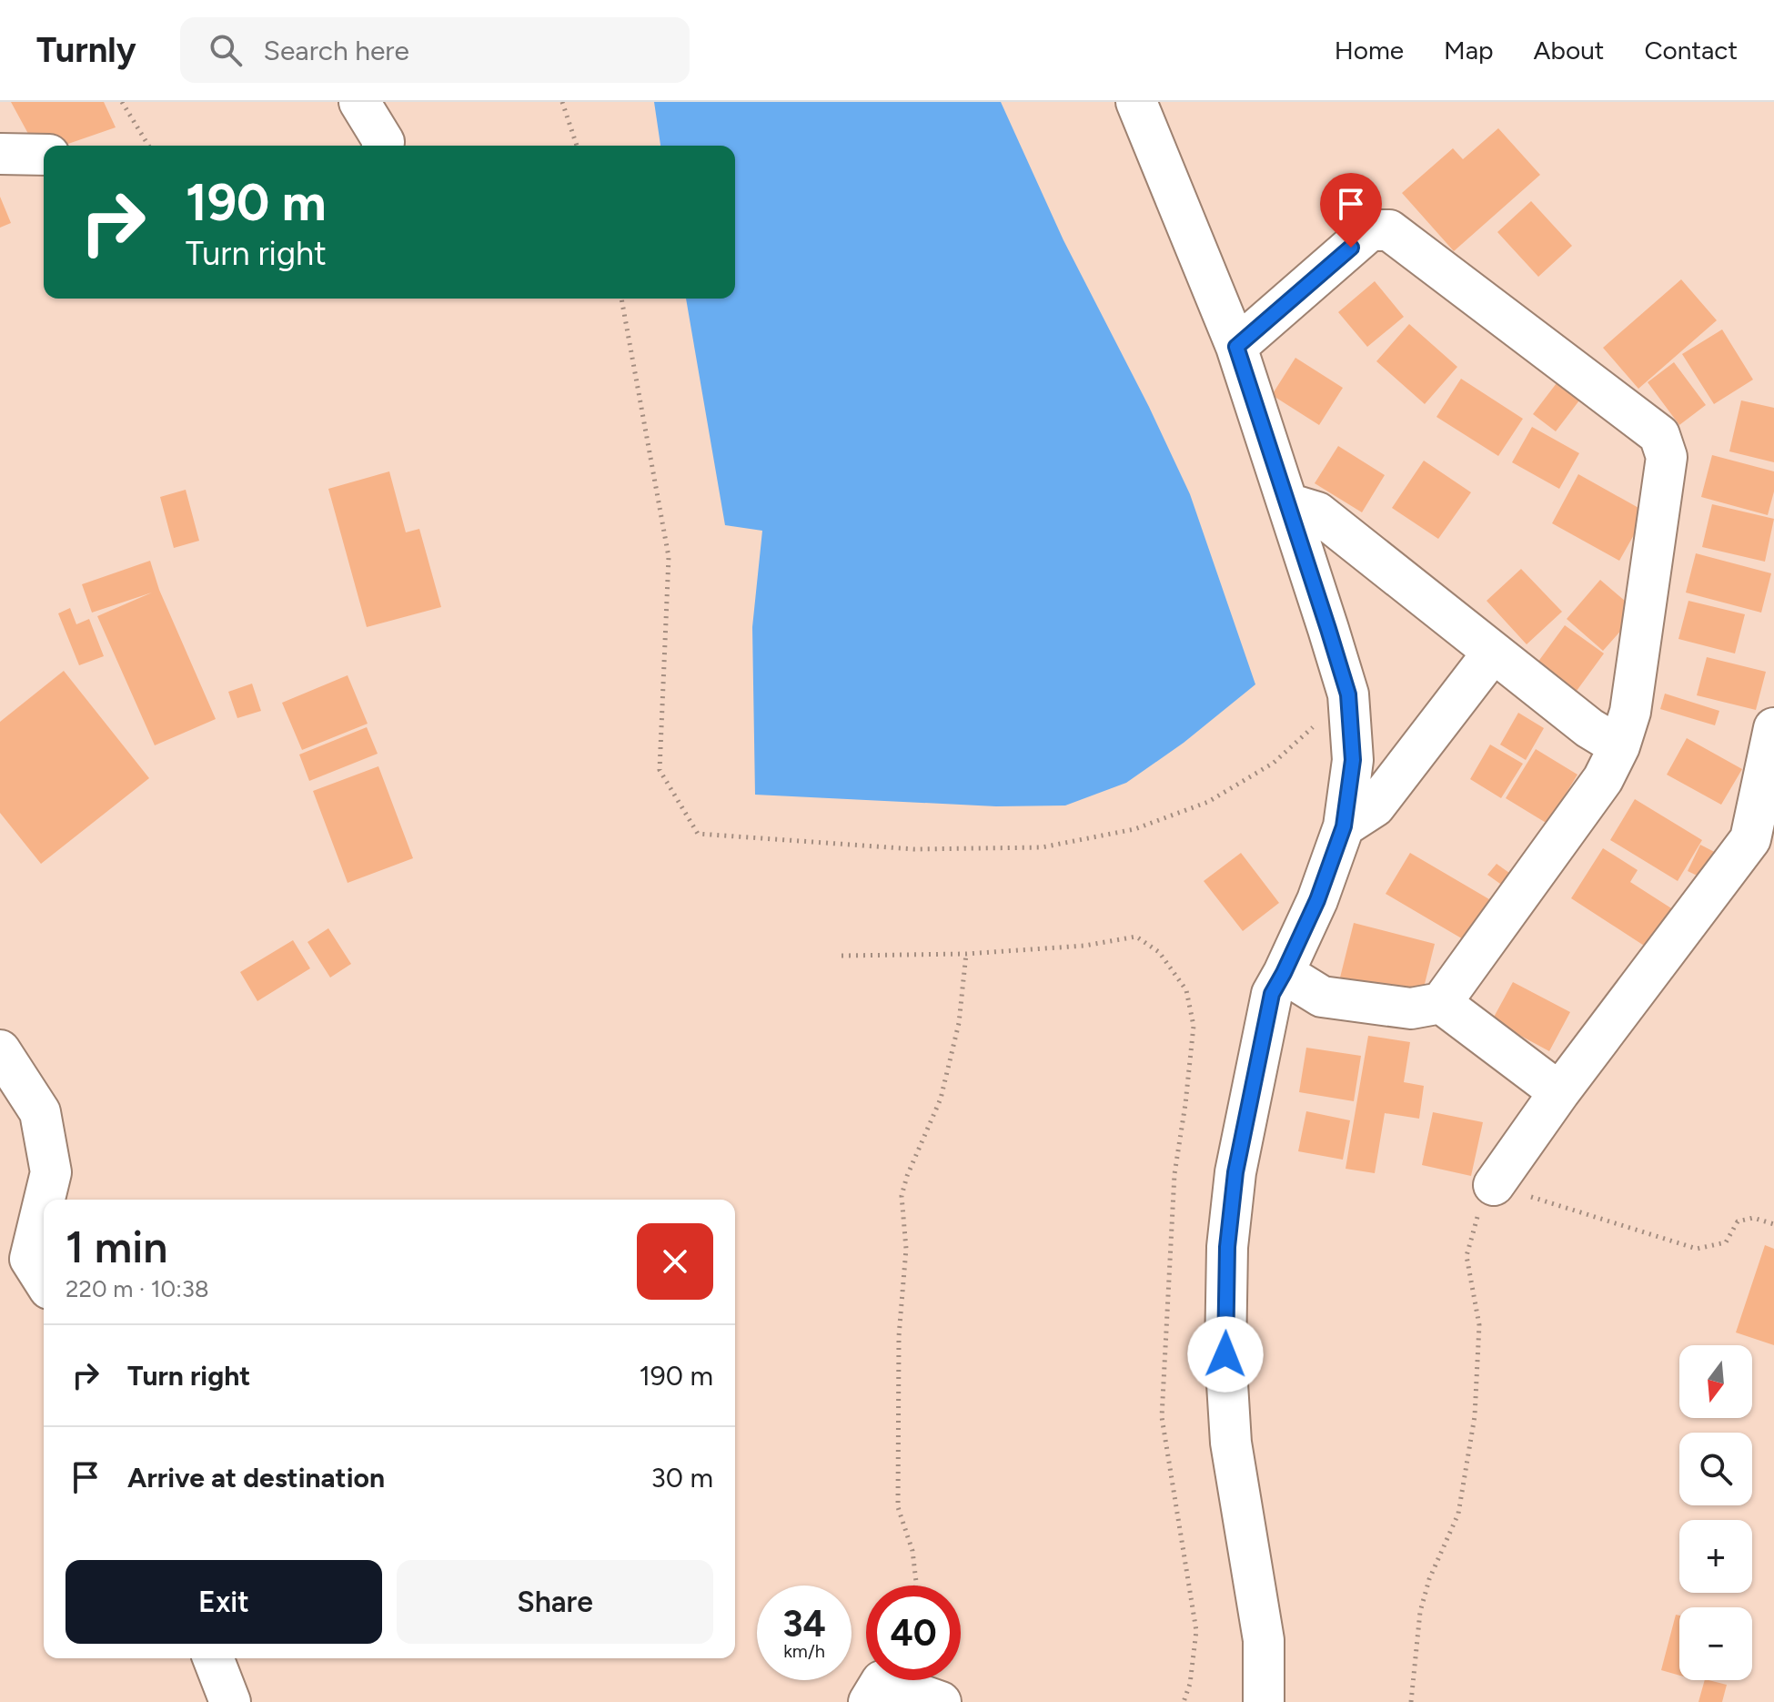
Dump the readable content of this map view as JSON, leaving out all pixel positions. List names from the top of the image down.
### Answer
{
  "north": "bottom",
  "page": {
    "header": "Turnly",
    "search": "Search here",
    "nav": [
      "Home",
      "Map",
      "About",
      "Contact"
    ],
    "turn": ["190 m", "Turn right"],
    "heading": ["1 min", "220 m · 10:38"],
    "list": [
      {
        "name": "Turn right",
        "value": "190 m"
      },
      {
        "name": "Arrive at destination",
        "value": "30 m"
      }
    ],
    "map_buttons": ["+", "−"],
    "buttons": ["Exit", "Share"],
    "speed": "34 km/h",
    "limit": "40"
  }
}
